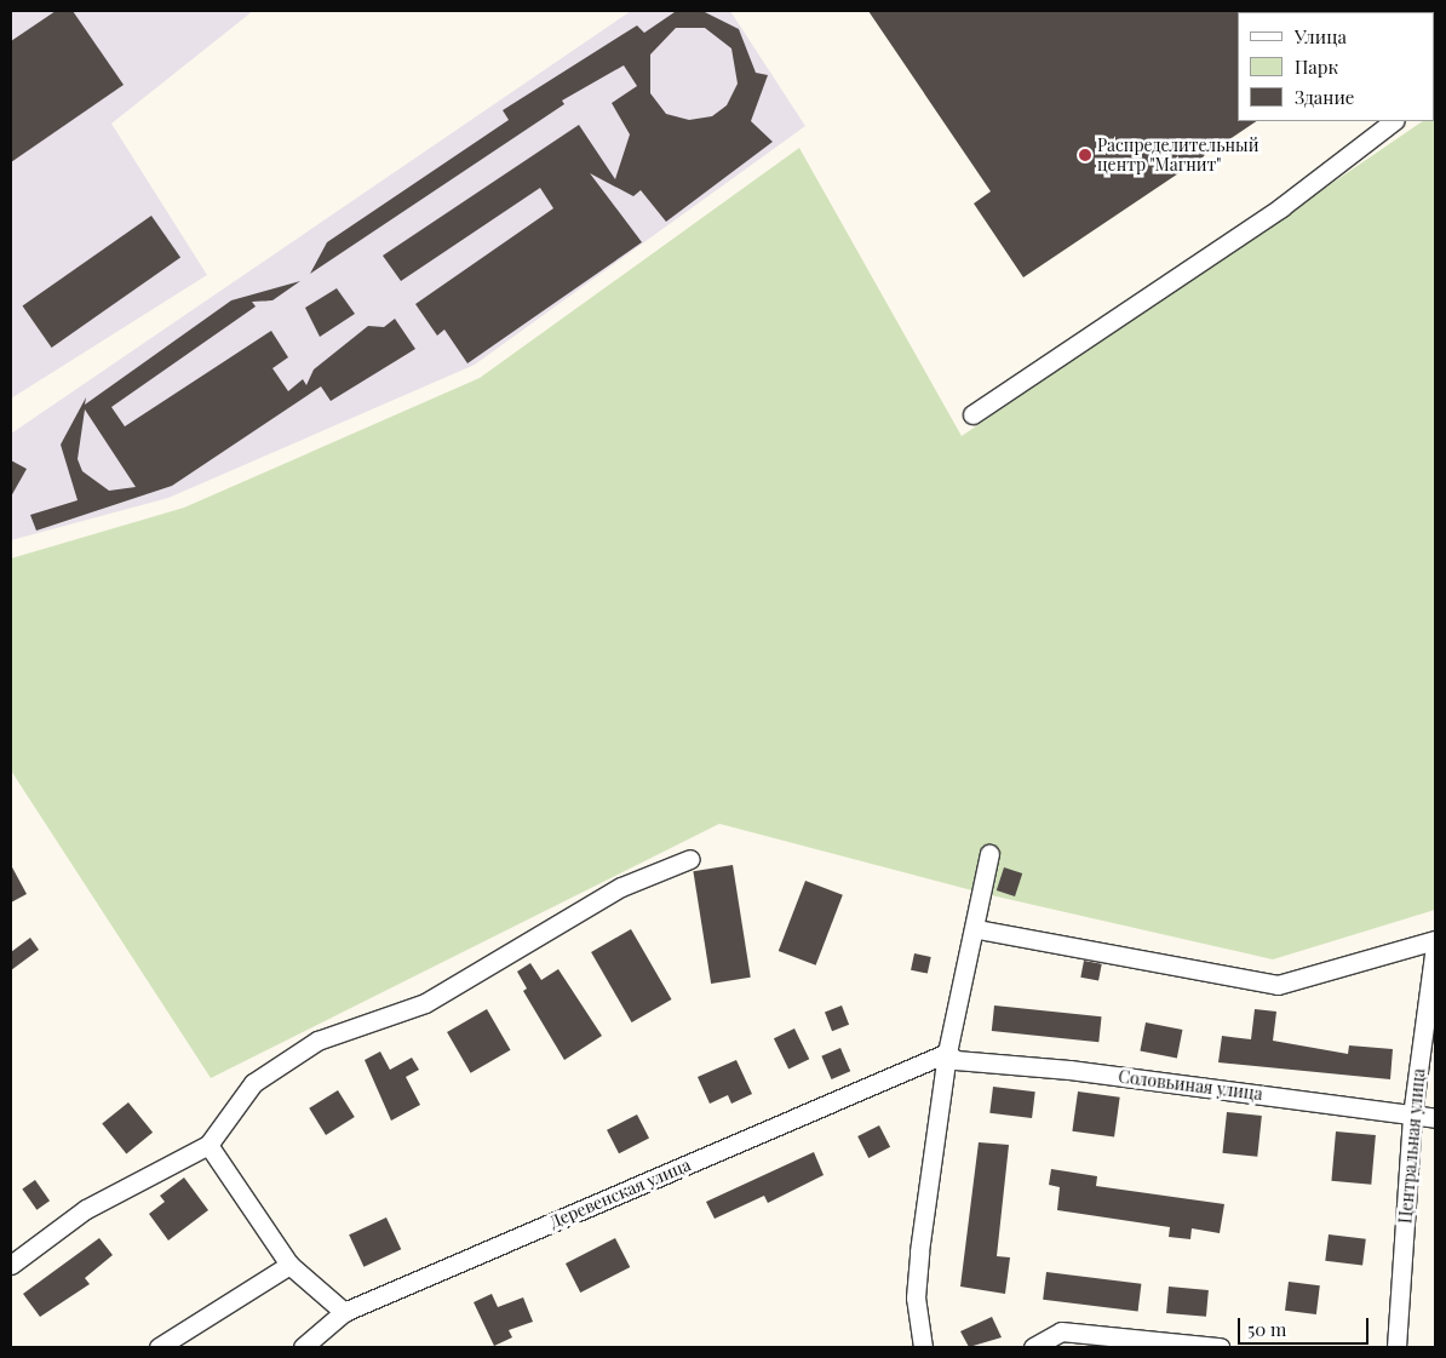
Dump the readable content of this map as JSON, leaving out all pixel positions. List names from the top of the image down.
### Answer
{
  "streets": {
    "street": ["Соловьиная улица", "Центральная улица", "Деревенская улица"]
  },
  "crossings": [
    ["Соловьиная улица", "Центральная улица"],
    ["Соловьиная улица", "Деревенская улица"]
  ],
  "places": ["Распределительный центр \"Магнит\""],
  "legend": ["Улица", "Парк", "Здание"],
  "scale_bar": "50 m"
}
